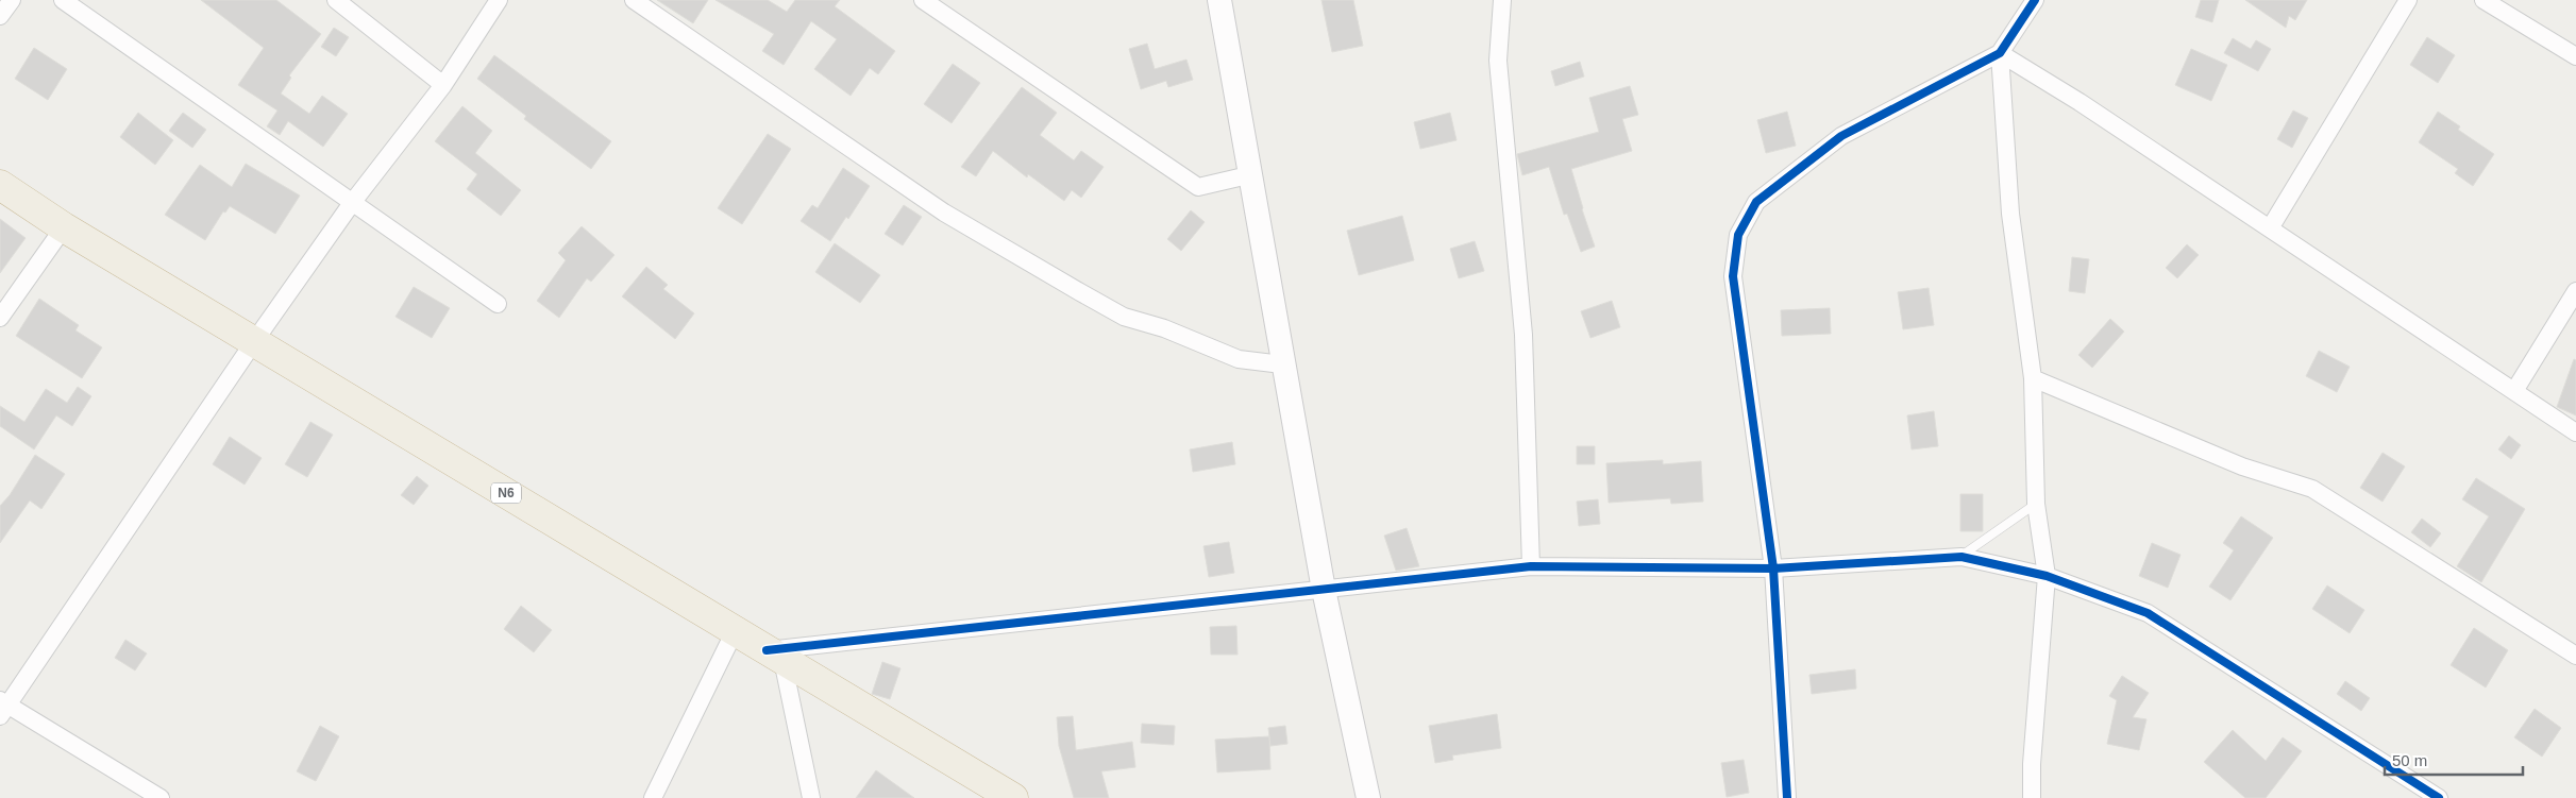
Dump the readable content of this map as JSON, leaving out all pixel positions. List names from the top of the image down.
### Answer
{
  "streets": {
    "highway": ["N6"]
  },
  "scale_bar": "50 m"
}
